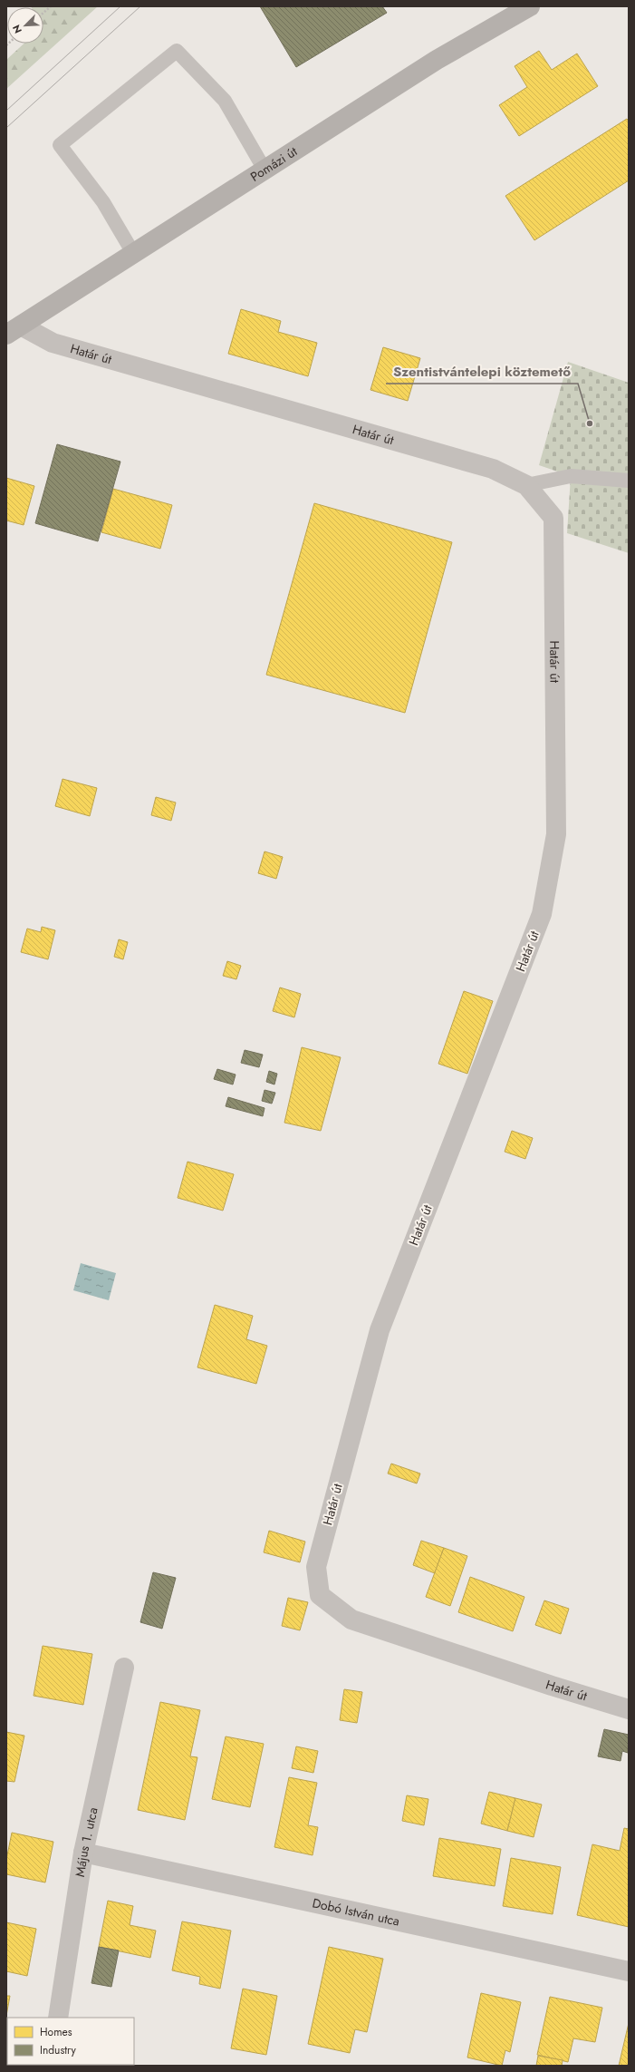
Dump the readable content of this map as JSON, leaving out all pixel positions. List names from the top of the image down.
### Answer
{
  "streets": {
    "main road": ["Pomázi út"],
    "street": ["Határ út", "Május 1. utca", "Dobó István utca"]
  },
  "crossings": [
    ["Pomázi út", "Határ út"],
    ["Május 1. utca", "Dobó István utca"]
  ],
  "places": ["Szentistvántelepi köztemető"],
  "legend": ["Homes", "Industry"],
  "north": "bottom left"
}
